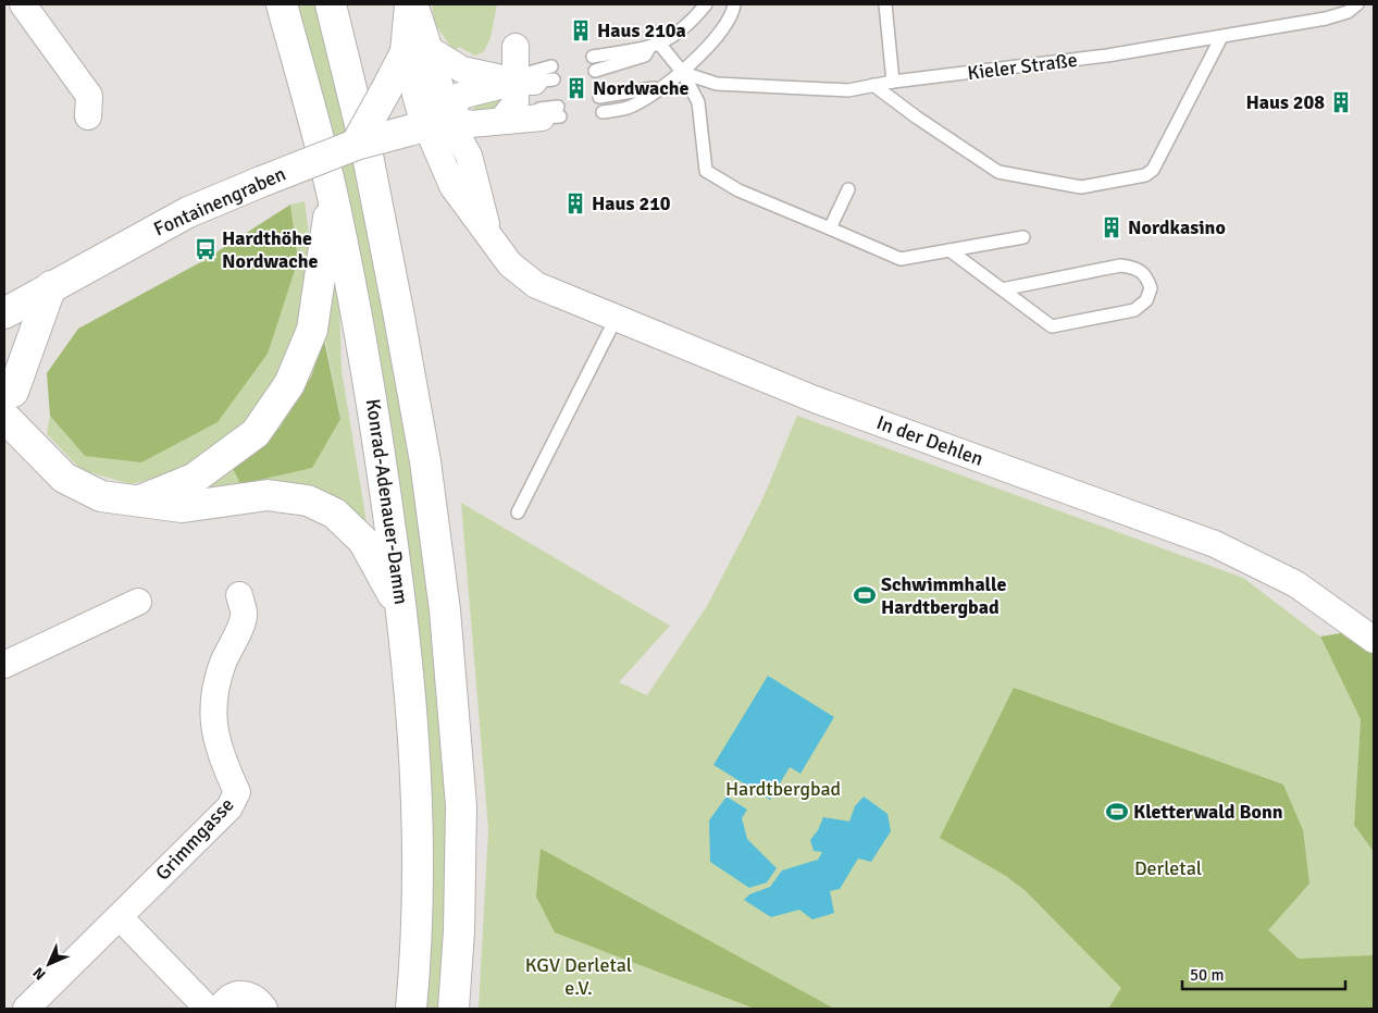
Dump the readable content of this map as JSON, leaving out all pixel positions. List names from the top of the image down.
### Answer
{
  "streets": {
    "main road": ["Fontainengraben", "Konrad-Adenauer-Damm"],
    "street": ["In der Dehlen", "Grimmgasse"],
    "lane": ["Kieler Straße"]
  },
  "crossings": [
    ["Fontainengraben", "In der Dehlen"]
  ],
  "parks": ["Hardtbergbad", "Derletal", "KGV Derletal e.V."],
  "places": {
    "building": [
      "Haus 210a",
      "Nordwache",
      "Haus 208",
      "Haus 210",
      "Nordkasino"
    ],
    "bus stop": ["Hardthöhe Nordwache"],
    "sports": ["Schwimmhalle Hardtbergbad", "Kletterwald Bonn"]
  },
  "scale_bar": "50 m",
  "north": "bottom left"
}
